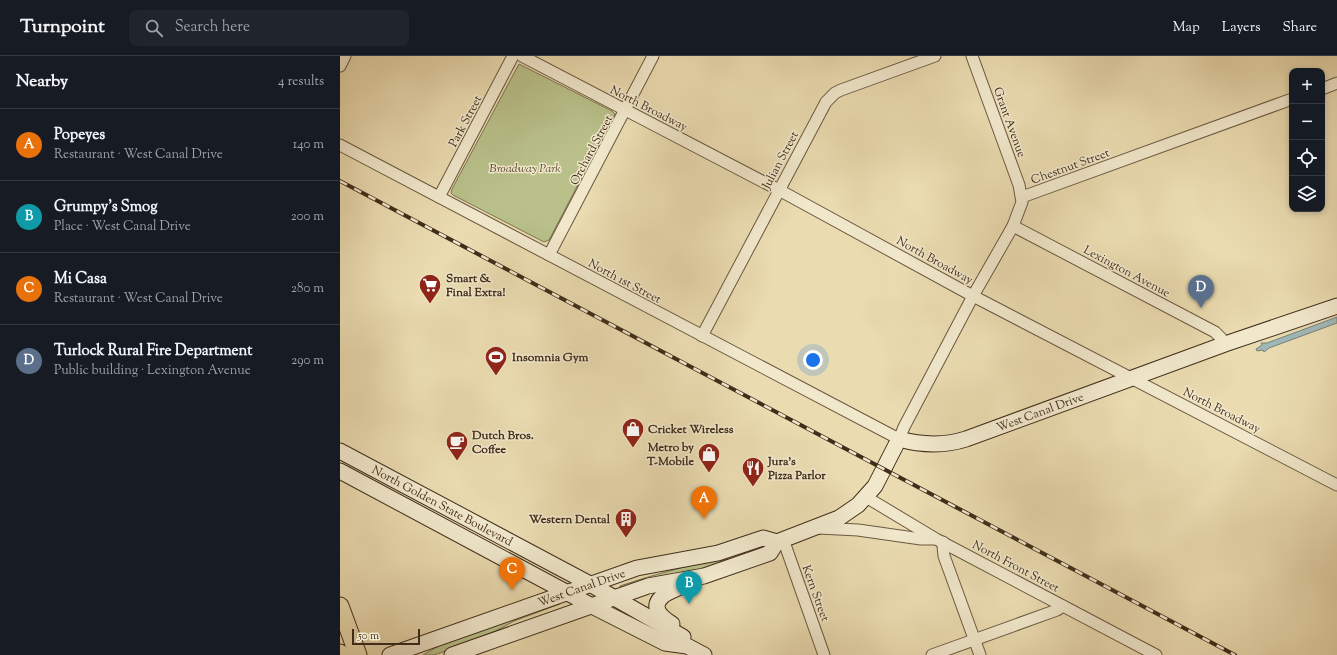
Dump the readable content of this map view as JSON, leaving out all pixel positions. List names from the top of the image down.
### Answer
{
  "streets": {
    "main road": ["West Canal Drive", "North Golden State Boulevard"],
    "street": [
      "North Broadway",
      "Park Street",
      "Grant Avenue",
      "Orchard Street",
      "Julian Street",
      "Chestnut Street",
      "Lexington Avenue",
      "North 1st Street",
      "North Front Street",
      "Kern Street"
    ]
  },
  "crossings": [
    ["North Broadway", "Orchard Street"],
    ["North Broadway", "Julian Street"],
    ["North Broadway", "Chestnut Street"],
    ["North Broadway", "West Canal Drive"],
    ["Park Street", "North 1st Street"],
    ["Grant Avenue", "Chestnut Street"],
    ["Orchard Street", "North 1st Street"],
    ["Julian Street", "North 1st Street"],
    ["Chestnut Street", "Lexington Avenue"],
    ["Chestnut Street", "North 1st Street"],
    ["Chestnut Street", "West Canal Drive"],
    ["Lexington Avenue", "West Canal Drive"],
    ["North 1st Street", "West Canal Drive"],
    ["West Canal Drive", "North Golden State Boulevard"],
    ["West Canal Drive", "North Front Street"],
    ["West Canal Drive", "Kern Street"]
  ],
  "parks": ["Broadway Park"],
  "places": {
    "supermarket": ["Smart & Final Extra!"],
    "sports": ["Insomnia Gym"],
    "shop": ["Cricket Wireless", "Metro by T-Mobile"],
    "cafe": ["Dutch Bros. Coffee"],
    "restaurant": ["Jura's Pizza Parlor"],
    "building": ["Western Dental"]
  },
  "scale_bar": "50 m",
  "page": {
    "header": "Turnpoint",
    "search": "Search here",
    "nav": ["Map", "Layers", "Share"],
    "heading": ["Nearby", "4 results"],
    "map_buttons": ["+", "−"],
    "list": [
      {
        "mark": "A",
        "name": "Popeyes",
        "note": "Restaurant · West Canal Drive",
        "value": "140 m"
      },
      {
        "mark": "B",
        "name": "Grumpy's Smog",
        "note": "Place · West Canal Drive",
        "value": "200 m"
      },
      {
        "mark": "C",
        "name": "Mi Casa",
        "note": "Restaurant · West Canal Drive",
        "value": "280 m"
      },
      {
        "mark": "D",
        "name": "Turlock Rural Fire Department",
        "note": "Public building · Lexington Avenue",
        "value": "290 m"
      }
    ],
    "pins": [
      "D",
      "A",
      "C",
      "B"
    ],
    "scale": "50 m"
  }
}
